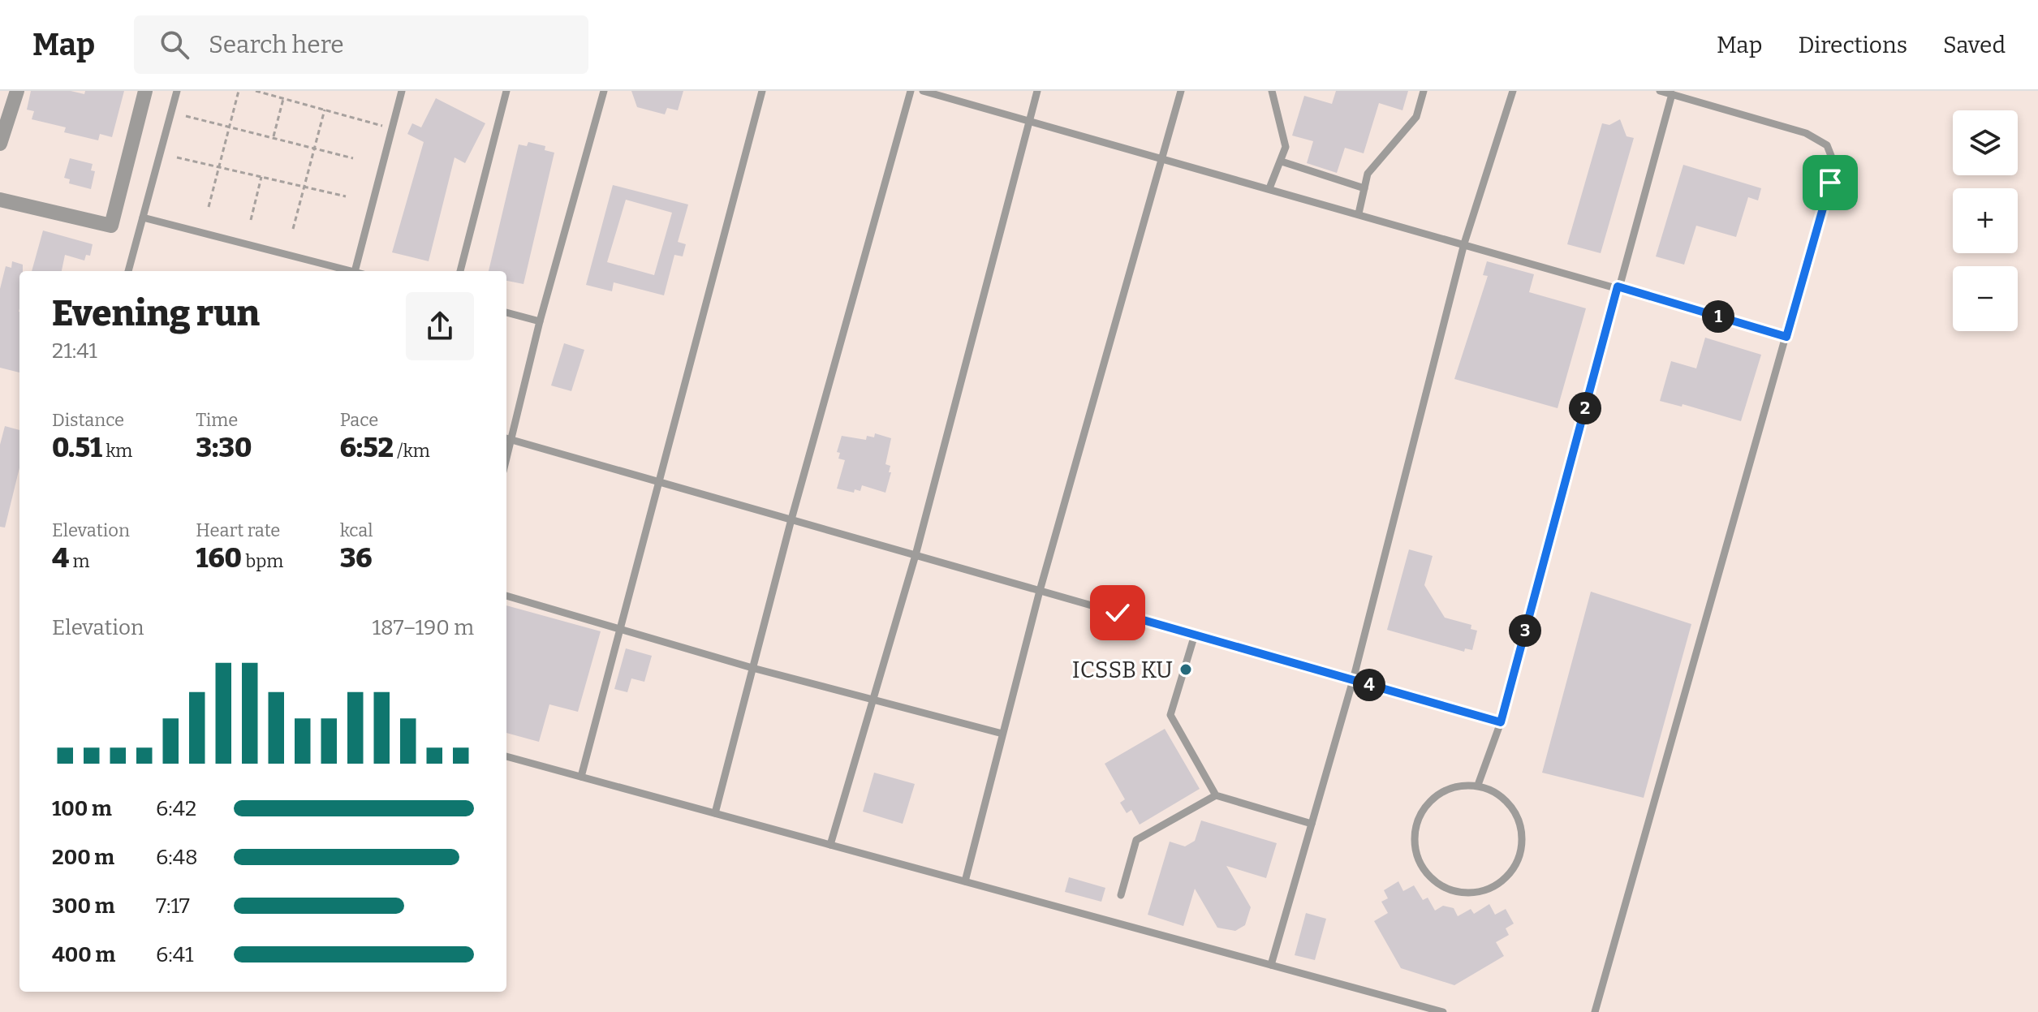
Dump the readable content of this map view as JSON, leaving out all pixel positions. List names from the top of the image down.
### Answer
{
  "places": ["ICSSB KU"],
  "page": {
    "header": "Map",
    "search": "Search here",
    "nav": ["Map", "Directions", "Saved"],
    "map_buttons": ["+", "−"],
    "heading": ["Evening run", "21:41"],
    "pins": [
      "1",
      "2",
      "3",
      "4"
    ],
    "stats": [
      ["Distance", "0.51 km"],
      ["Time", "3:30"],
      ["Pace", "6:52 /km"],
      ["Elevation", "4 m"],
      ["Heart rate", "160 bpm"],
      ["kcal", "36"]
    ],
    "chart": ["Elevation", "187–190 m"],
    "list": [
      {
        "name": "100 m",
        "note": "6:42"
      },
      {
        "name": "200 m",
        "note": "6:48"
      },
      {
        "name": "300 m",
        "note": "7:17"
      },
      {
        "name": "400 m",
        "note": "6:41"
      }
    ]
  }
}
